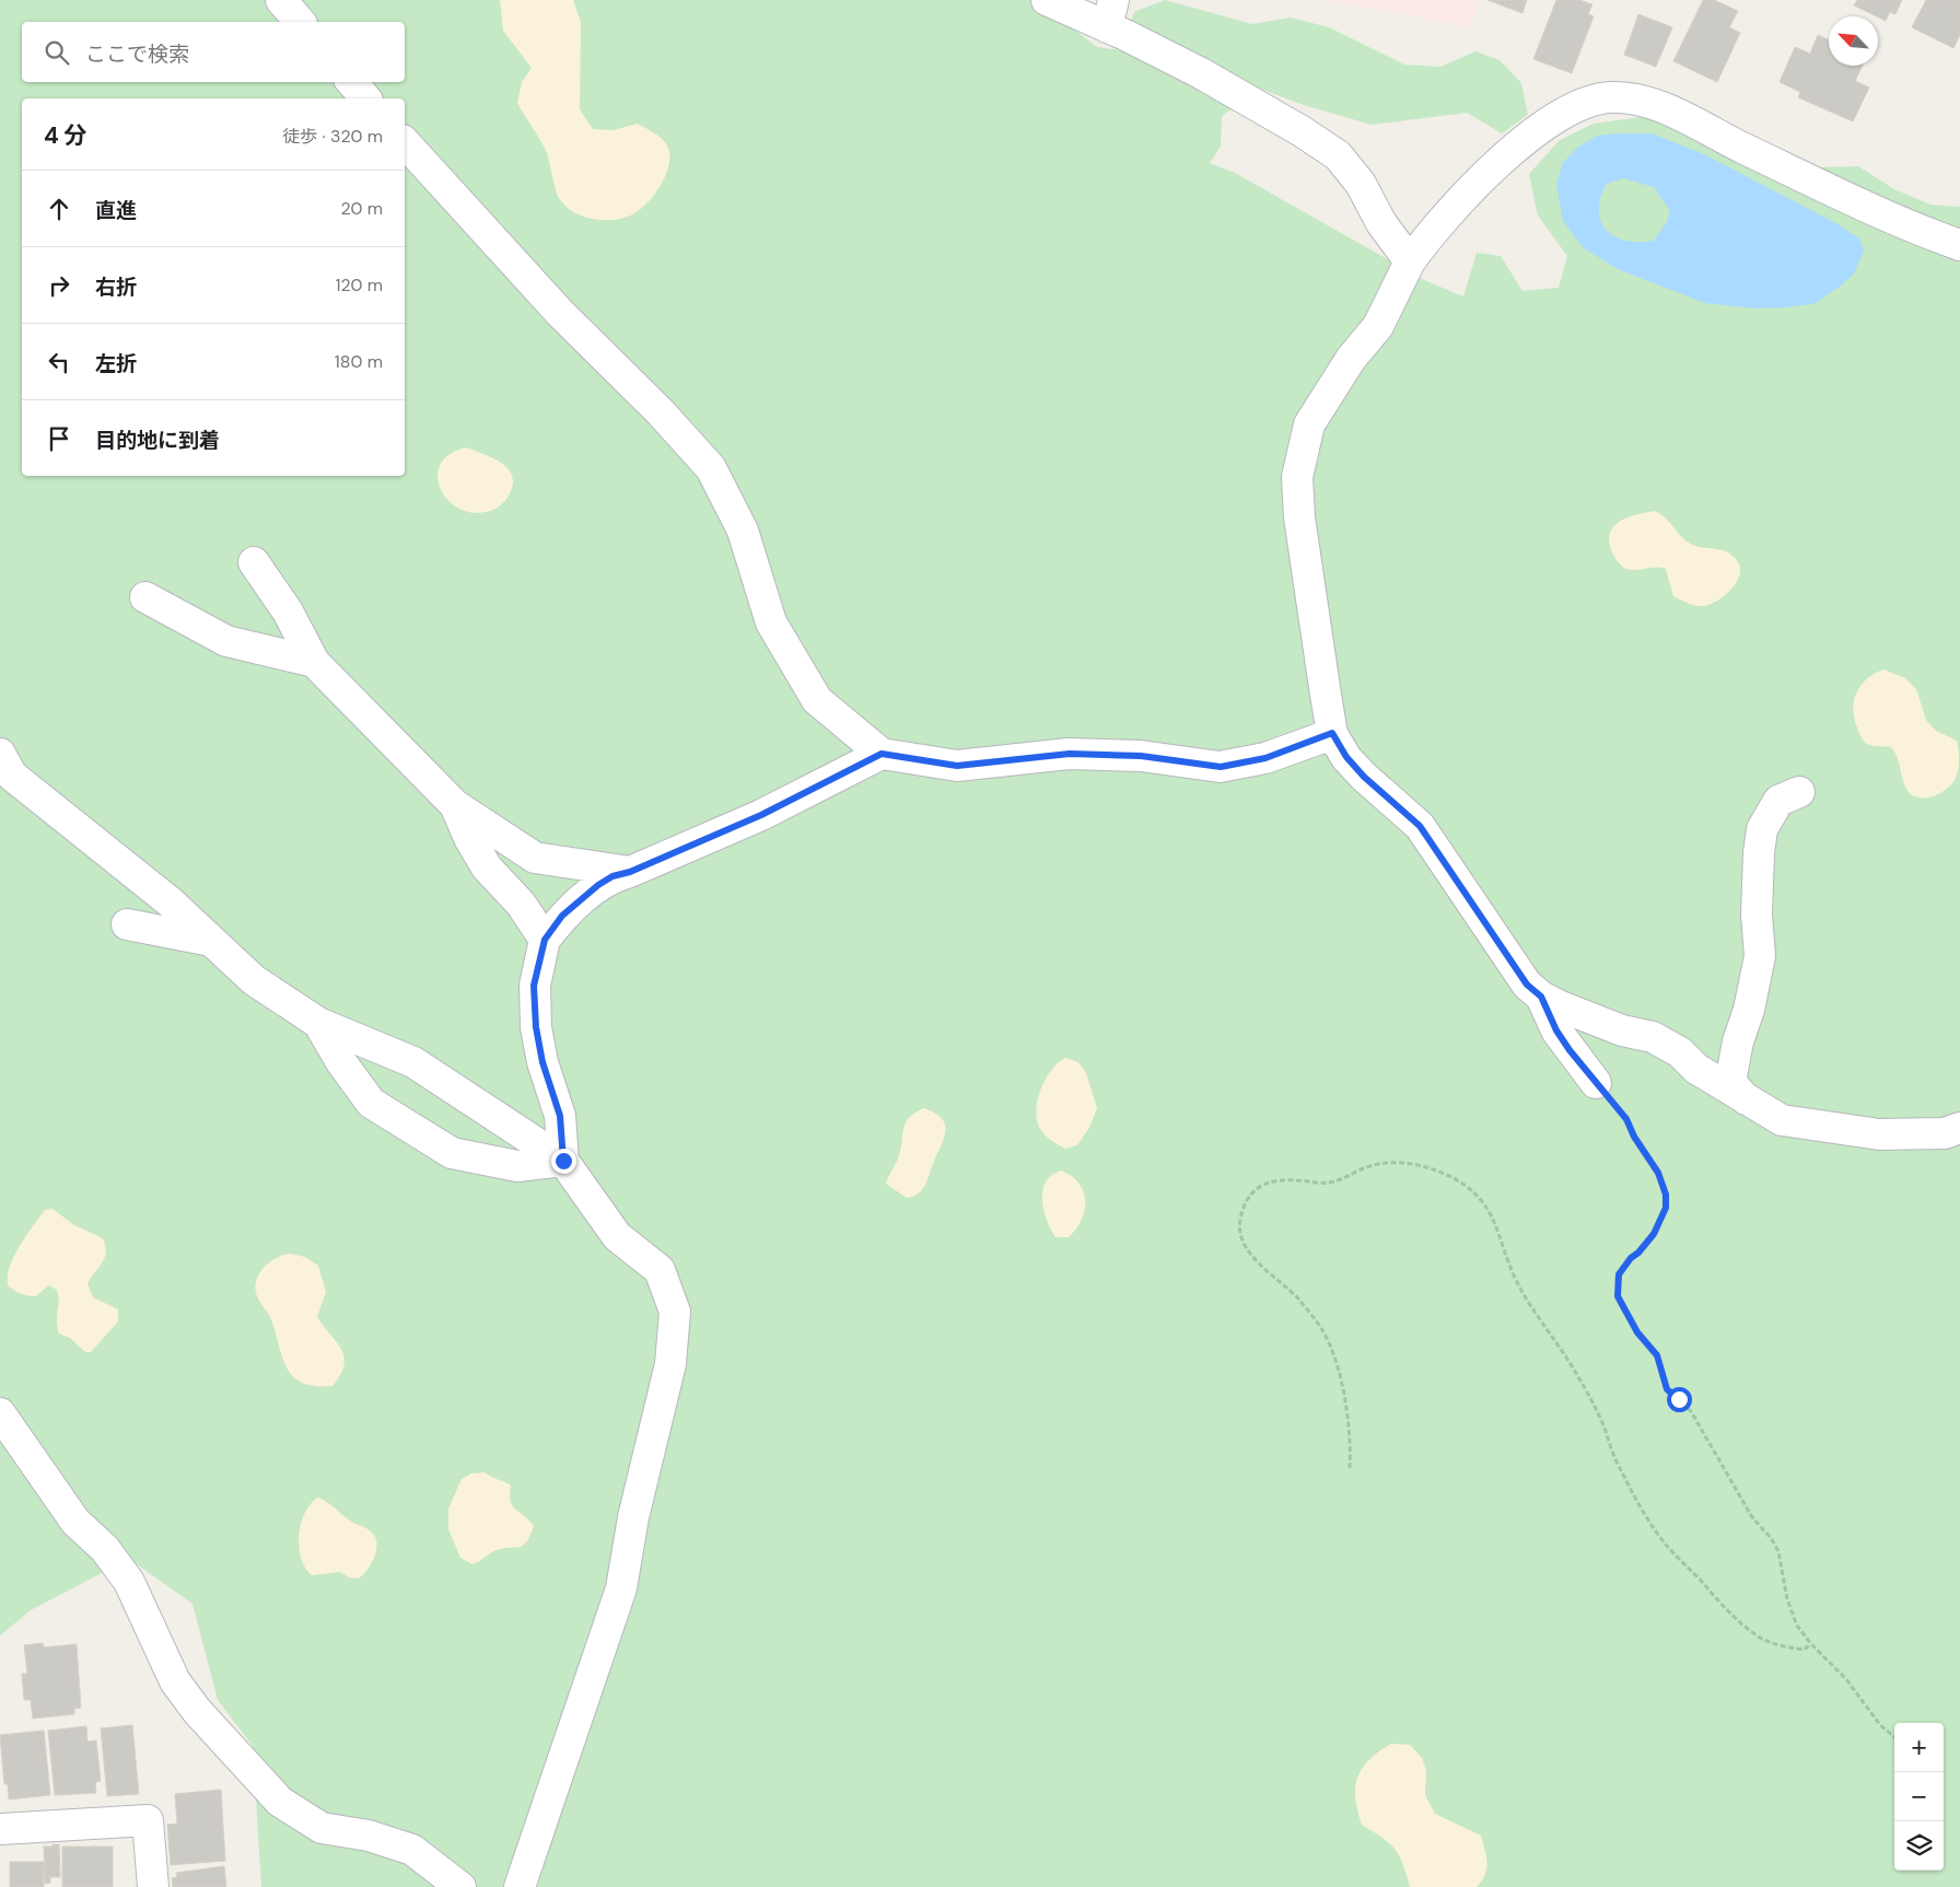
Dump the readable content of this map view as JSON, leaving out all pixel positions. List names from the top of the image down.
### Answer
{
  "north": "top left",
  "page": {
    "search": "ここで検索",
    "heading": ["4 分", "徒歩 · 320 m"],
    "list": [
      ["直進", "20 m"],
      ["右折", "120 m"],
      ["左折", "180 m"],
      "目的地に到着"
    ],
    "map_buttons": ["+", "−"]
  }
}
